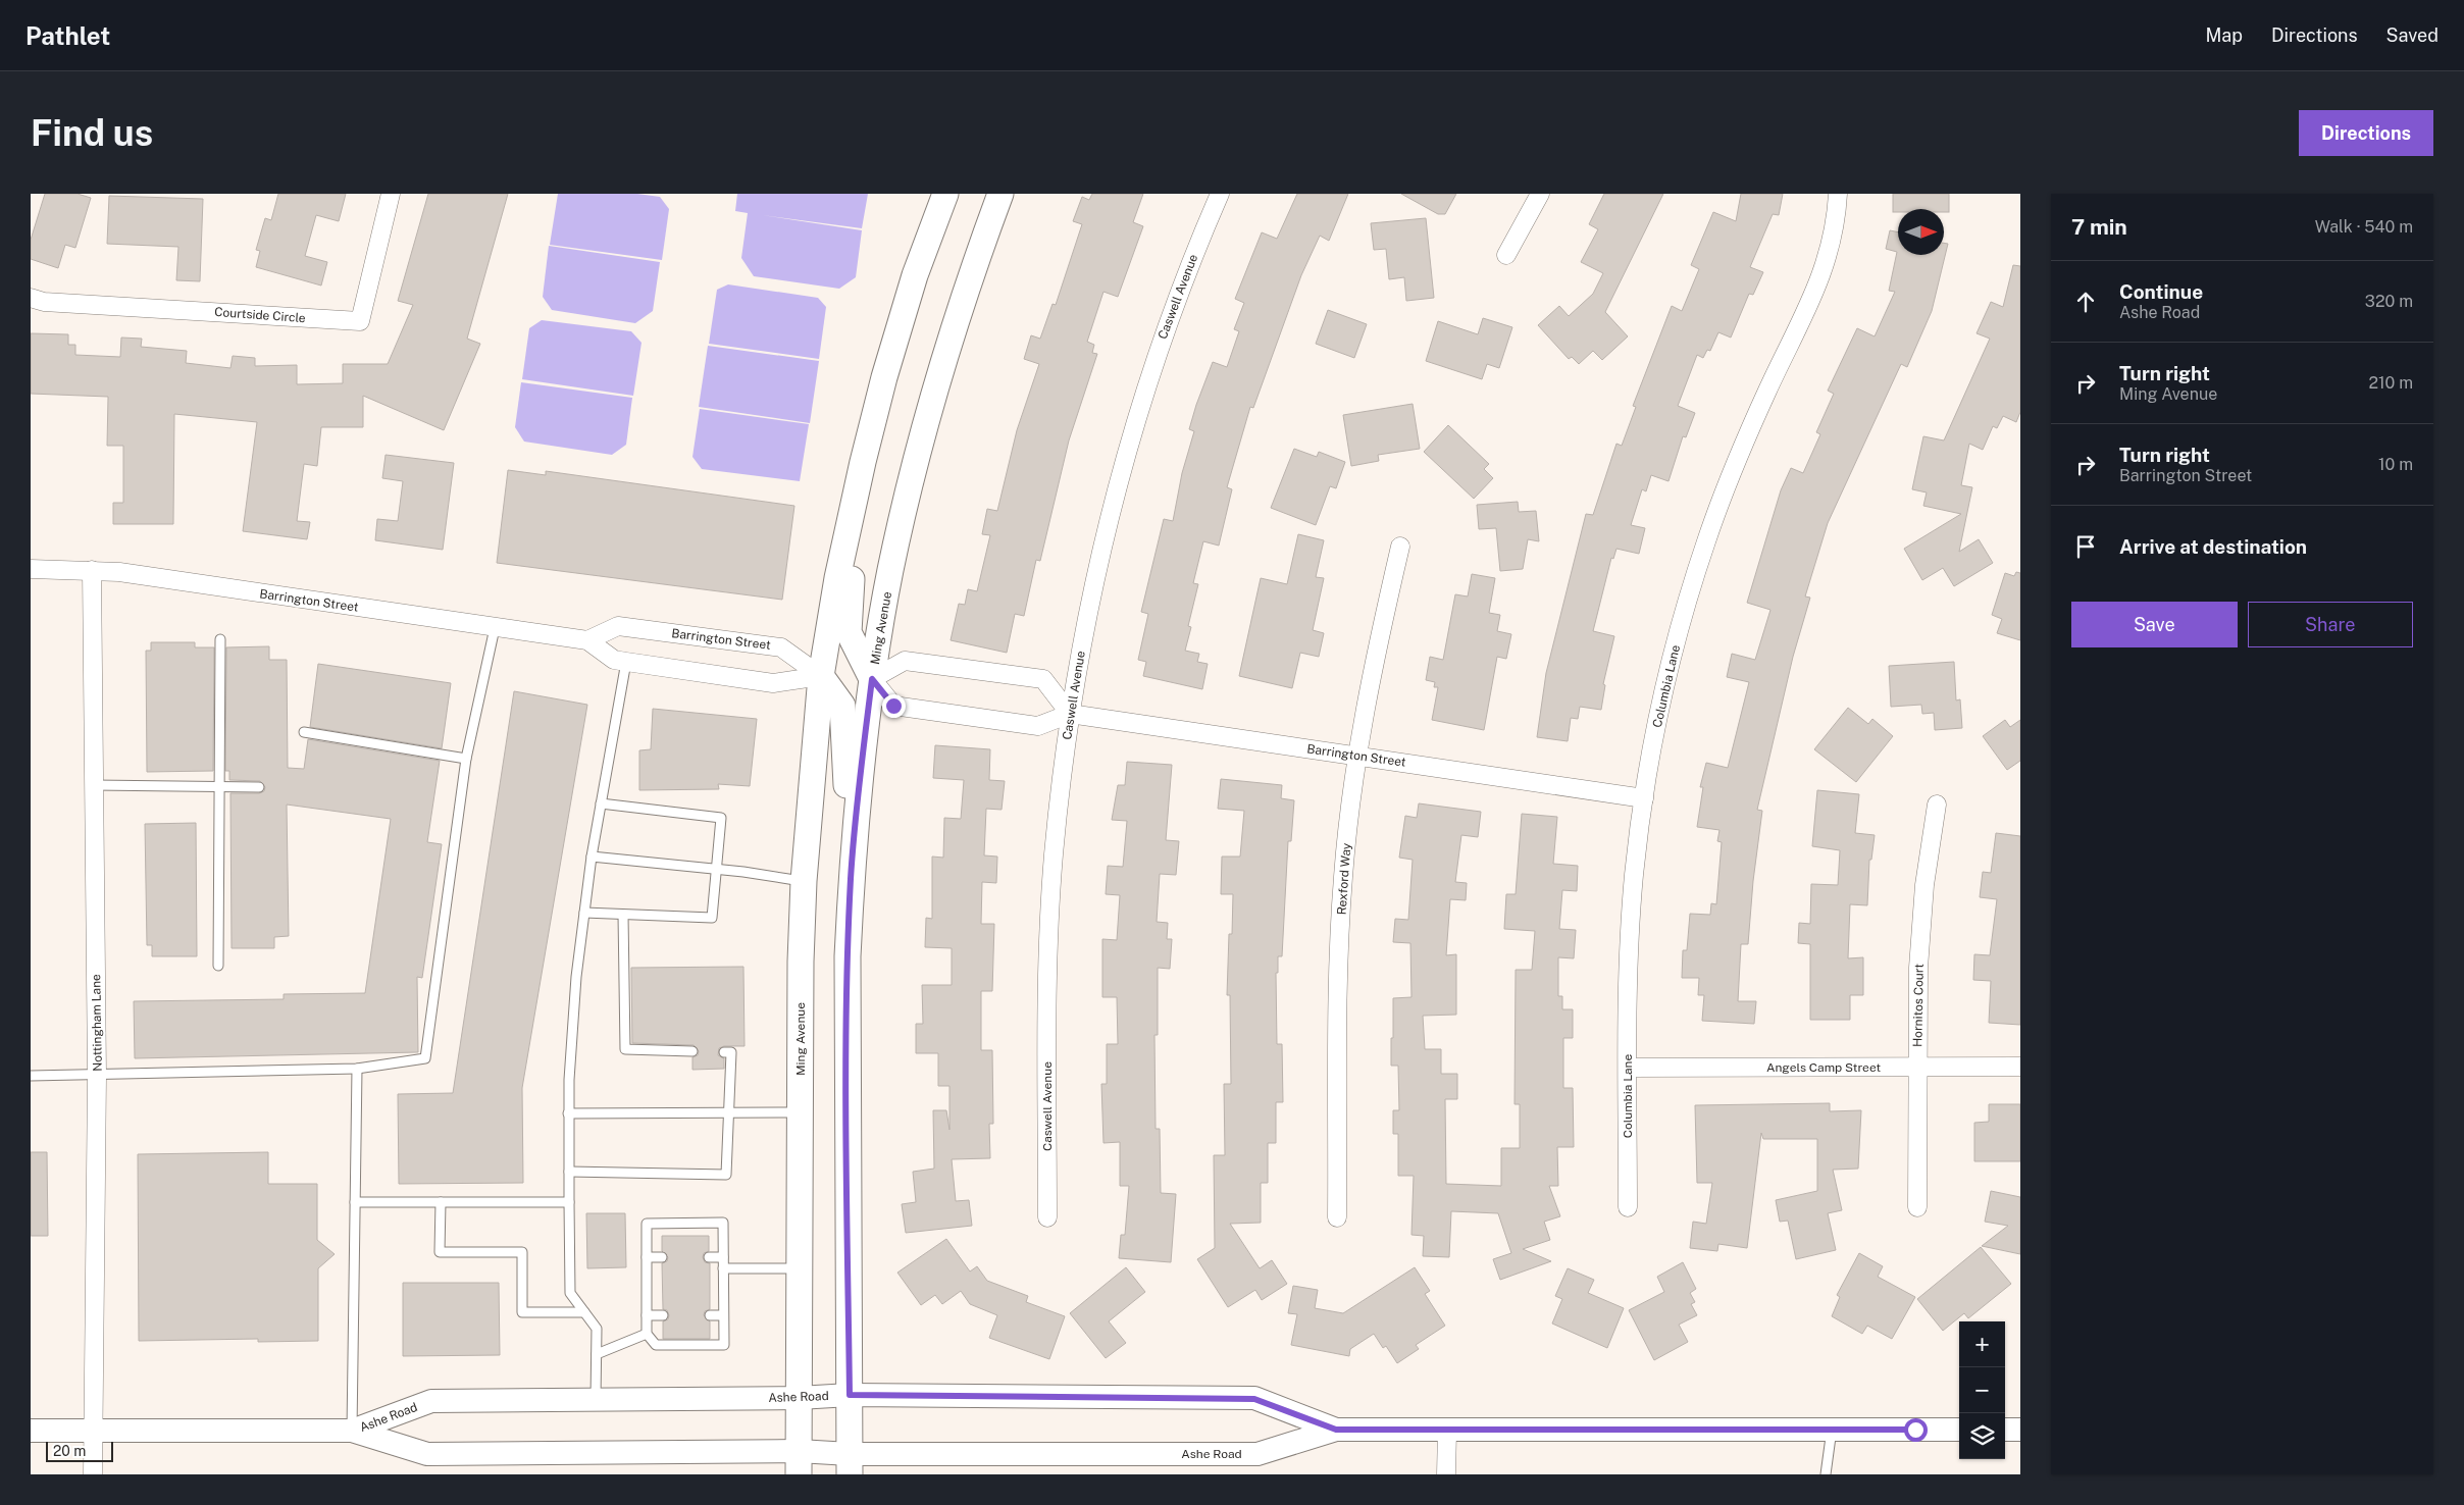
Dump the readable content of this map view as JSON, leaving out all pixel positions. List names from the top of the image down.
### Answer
{
  "streets": {
    "main road": ["Ming Avenue"],
    "street": [
      "Caswell Avenue",
      "Courtside Circle",
      "Barrington Street",
      "Columbia Lane",
      "Rexford Way",
      "Hornitos Court",
      "Nottingham Lane",
      "Angels Camp Street",
      "Ashe Road"
    ]
  },
  "crossings": [
    ["Caswell Avenue", "Barrington Street"],
    ["Barrington Street", "Ming Avenue"],
    ["Barrington Street", "Columbia Lane"],
    ["Barrington Street", "Rexford Way"],
    ["Barrington Street", "Nottingham Lane"],
    ["Ming Avenue", "Ashe Road"],
    ["Columbia Lane", "Angels Camp Street"],
    ["Hornitos Court", "Angels Camp Street"],
    ["Nottingham Lane", "Ashe Road"]
  ],
  "scale_bar": "20 m",
  "north": "right",
  "page": {
    "header": "Pathlet",
    "nav": ["Map", "Directions", "Saved"],
    "buttons": [
      "Directions",
      ["Save", "Share"]
    ],
    "title": "Find us",
    "heading": ["7 min", "Walk · 540 m"],
    "list": [
      ["Continue", "Ashe Road", "320 m"],
      ["Turn right", "Ming Avenue", "210 m"],
      ["Turn right", "Barrington Street", "10 m"],
      "Arrive at destination"
    ],
    "map_buttons": ["+", "−"],
    "scale": "20 m"
  }
}
